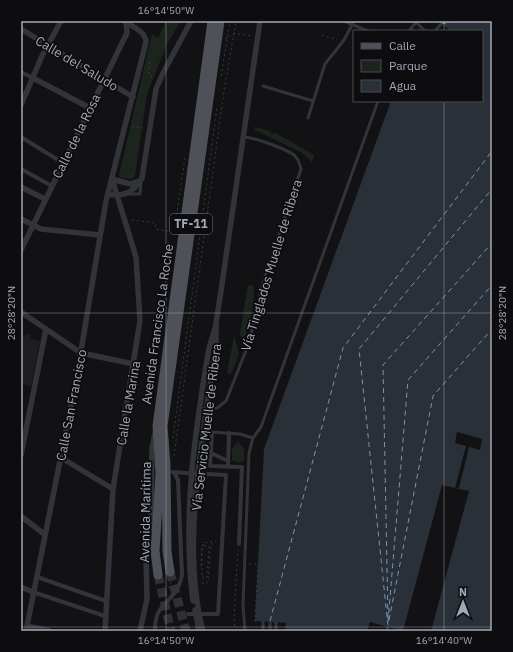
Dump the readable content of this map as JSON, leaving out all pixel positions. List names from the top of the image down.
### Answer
{
  "streets": {
    "main road": ["TF-11", "Avenida Francisco La Roche", "Avenida Marítima"],
    "street": [
      "Calle del Saludo",
      "Calle de la Rosa",
      "Calle la Marina",
      "Calle San Francisco",
      "Vía Servicio Muelle de Ribera"
    ],
    "lane": ["Vía Tinglados Muelle de Ribera"]
  },
  "crossings": [
    ["Calle del Saludo", "Calle de la Rosa"],
    ["Calle del Saludo", "Calle San Francisco"],
    ["Calle de la Rosa", "Calle San Francisco"],
    ["Vía Tinglados Muelle de Ribera", "Vía Servicio Muelle de Ribera"],
    ["Avenida Francisco La Roche", "Avenida Marítima"],
    ["Calle la Marina", "Calle San Francisco"]
  ],
  "legend": ["Calle", "Parque", "Agua"],
  "north": "top",
  "coordinates": ["16°14'50\"W", "28°28'20\"N", "16°14'40\"W"]
}
